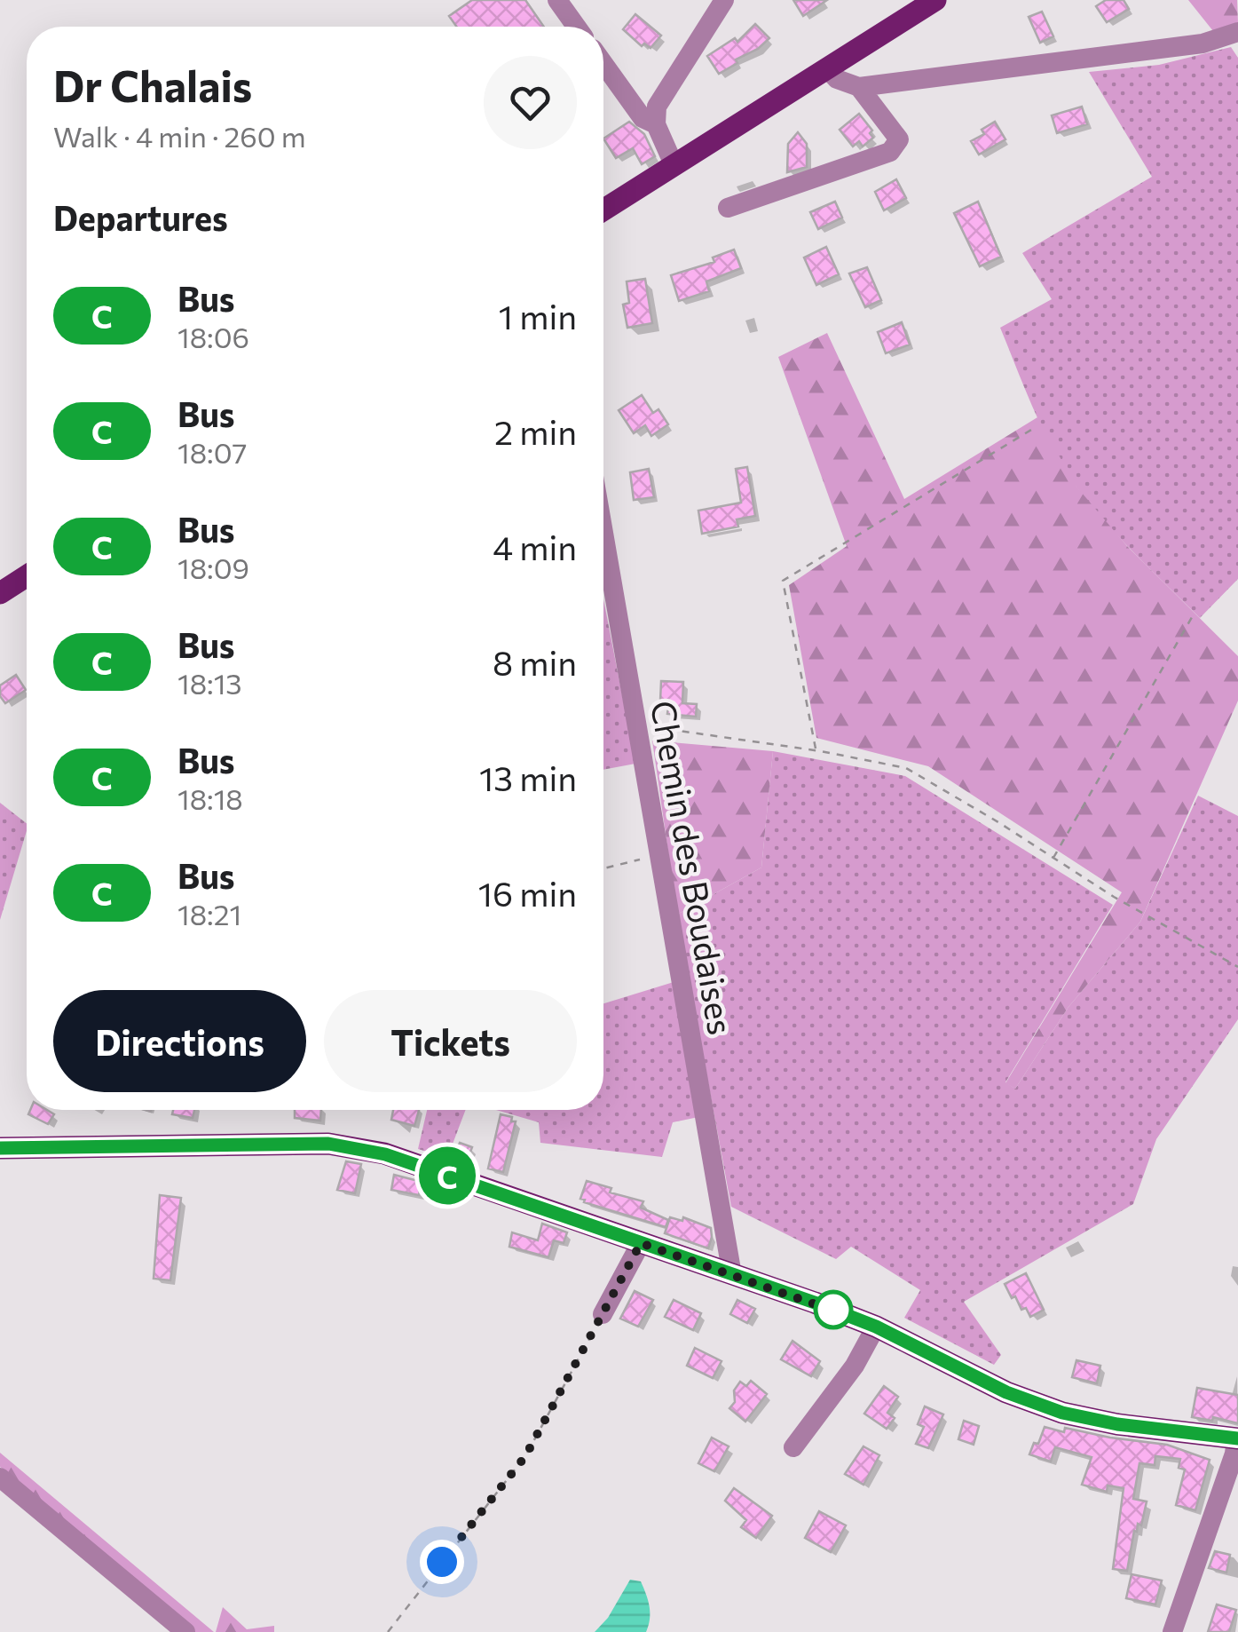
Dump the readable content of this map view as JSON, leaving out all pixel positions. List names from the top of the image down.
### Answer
{
  "streets": {
    "street": ["Chemin des Boudaises"]
  },
  "lines": ["bus line C"],
  "page": {
    "on_map": "C",
    "heading": [
      ["Dr Chalais", "Walk · 4 min · 260 m"],
      "Departures"
    ],
    "list": [
      {
        "mark": "C",
        "name": "Bus",
        "note": "18:06",
        "value": "1 min"
      },
      {
        "mark": "C",
        "name": "Bus",
        "note": "18:07",
        "value": "2 min"
      },
      {
        "mark": "C",
        "name": "Bus",
        "note": "18:09",
        "value": "4 min"
      },
      {
        "mark": "C",
        "name": "Bus",
        "note": "18:13",
        "value": "8 min"
      },
      {
        "mark": "C",
        "name": "Bus",
        "note": "18:18",
        "value": "13 min"
      },
      {
        "mark": "C",
        "name": "Bus",
        "note": "18:21",
        "value": "16 min"
      }
    ],
    "buttons": ["Directions", "Tickets"]
  }
}
